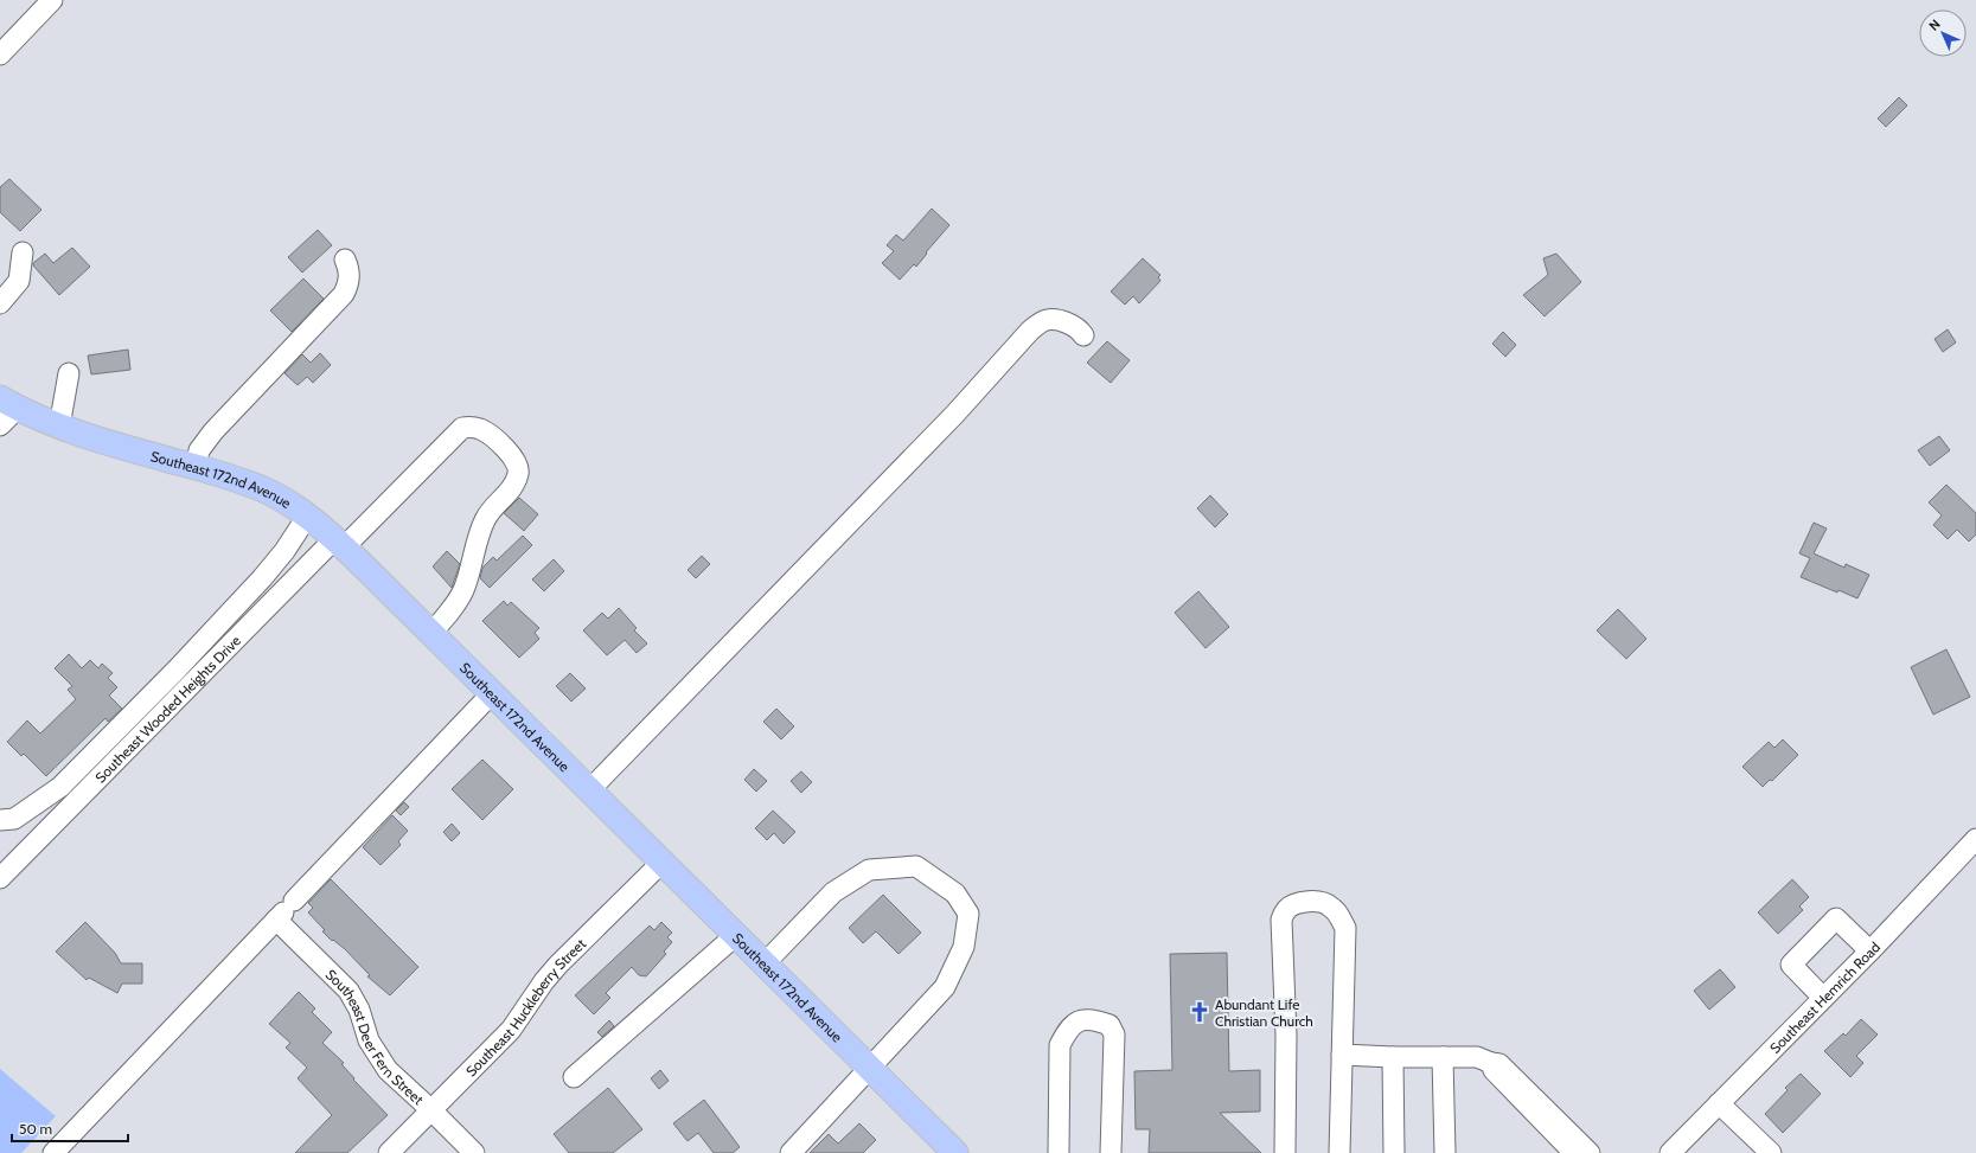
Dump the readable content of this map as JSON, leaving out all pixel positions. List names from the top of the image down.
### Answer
{
  "streets": {
    "main road": ["Southeast 172nd Avenue"],
    "street": [
      "Southeast Wooded Heights Drive",
      "Southeast Hemrich Road",
      "Southeast Huckleberry Street",
      "Southeast Deer Fern Street"
    ]
  },
  "crossings": [
    ["Southeast 172nd Avenue", "Southeast Wooded Heights Drive"],
    ["Southeast 172nd Avenue", "Southeast Huckleberry Street"],
    ["Southeast Huckleberry Street", "Southeast Deer Fern Street"]
  ],
  "places": {
    "church": ["Abundant Life Christian Church"]
  },
  "scale_bar": "50 m",
  "north": "top left"
}
